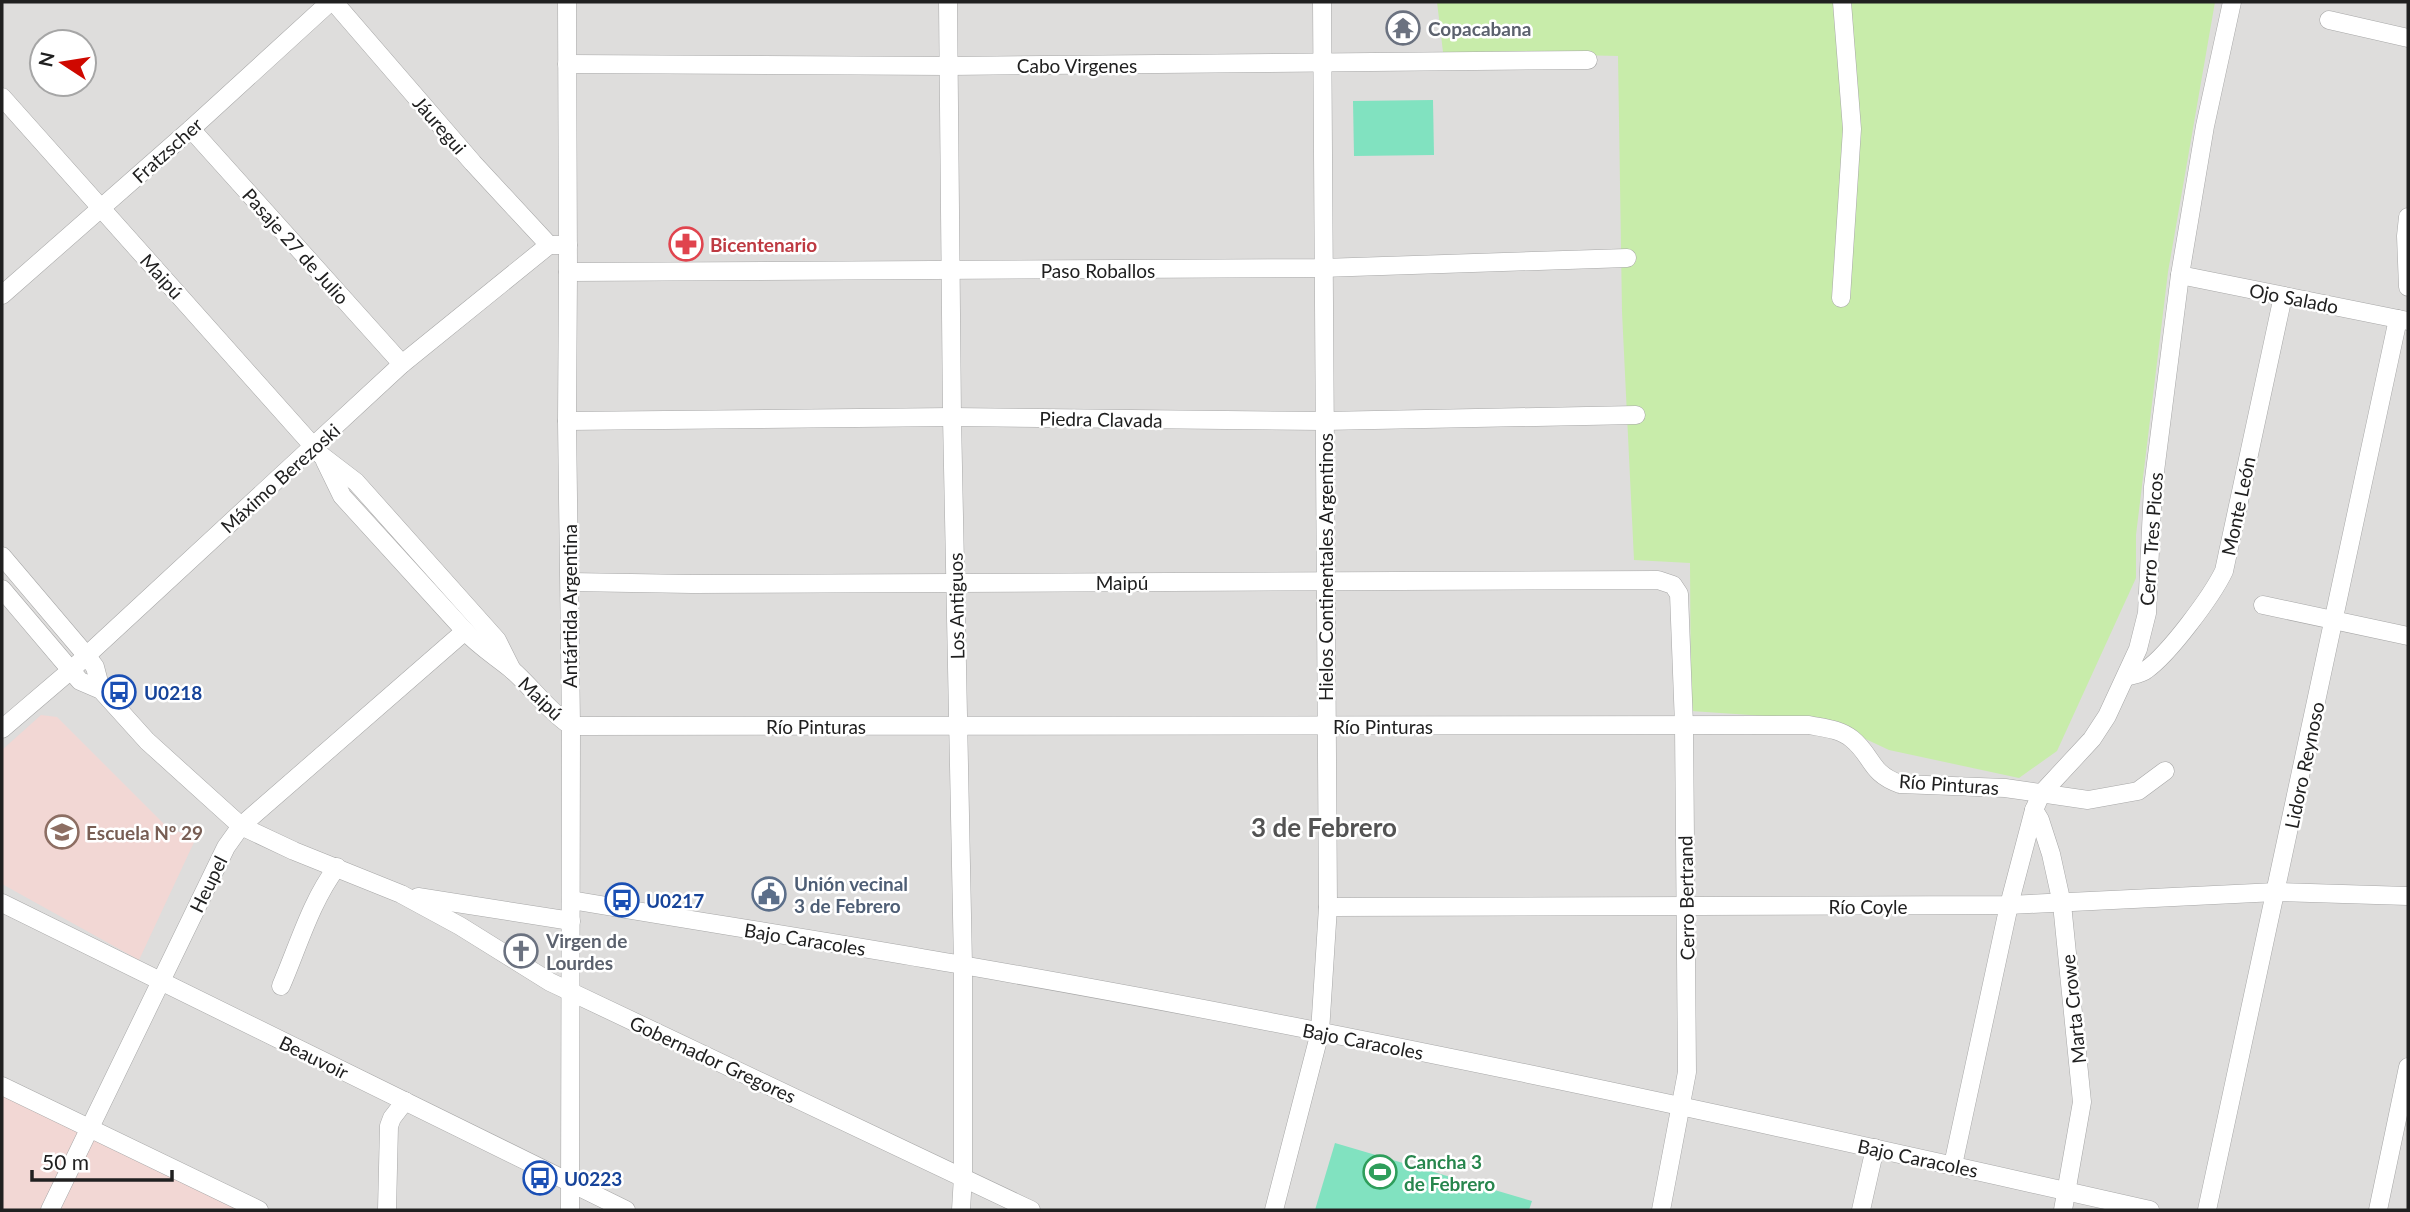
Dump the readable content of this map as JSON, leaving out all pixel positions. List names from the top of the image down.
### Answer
{
  "streets": {
    "street": [
      "Cabo Virgenes",
      "Jáuregui",
      "Fratzscher",
      "Pasaje 27 de Julio",
      "Paso Roballos",
      "Maipú",
      "Ojo Salado",
      "Piedra Clavada",
      "Máximo Berezoski",
      "Monte León",
      "Cerro Tres Picos",
      "Hielos Continentales Argentinos",
      "Antártida Argentina",
      "Los Antiguos",
      "Río Pinturas",
      "Lidoro Reynoso",
      "Heupel",
      "Cerro Bertrand",
      "Río Coyle",
      "Bajo Caracoles",
      "Marta Crowe",
      "Beauvoir",
      "Gobernador Gregores"
    ]
  },
  "crossings": [
    ["Cabo Virgenes", "Hielos Continentales Argentinos"],
    ["Cabo Virgenes", "Antártida Argentina"],
    ["Cabo Virgenes", "Los Antiguos"],
    ["Jáuregui", "Fratzscher"],
    ["Jáuregui", "Máximo Berezoski"],
    ["Fratzscher", "Pasaje 27 de Julio"],
    ["Fratzscher", "Maipú"],
    ["Pasaje 27 de Julio", "Máximo Berezoski"],
    ["Paso Roballos", "Hielos Continentales Argentinos"],
    ["Paso Roballos", "Antártida Argentina"],
    ["Paso Roballos", "Los Antiguos"],
    ["Maipú", "Máximo Berezoski"],
    ["Maipú", "Hielos Continentales Argentinos"],
    ["Maipú", "Antártida Argentina"],
    ["Maipú", "Los Antiguos"],
    ["Maipú", "Río Pinturas"],
    ["Maipú", "Heupel"],
    ["Maipú", "Cerro Bertrand"],
    ["Ojo Salado", "Monte León"],
    ["Ojo Salado", "Cerro Tres Picos"],
    ["Ojo Salado", "Lidoro Reynoso"],
    ["Piedra Clavada", "Hielos Continentales Argentinos"],
    ["Piedra Clavada", "Antártida Argentina"],
    ["Piedra Clavada", "Los Antiguos"],
    ["Máximo Berezoski", "Gobernador Gregores"],
    ["Monte León", "Cerro Tres Picos"],
    ["Cerro Tres Picos", "Río Pinturas"],
    ["Cerro Tres Picos", "Río Coyle"],
    ["Cerro Tres Picos", "Bajo Caracoles"],
    ["Cerro Tres Picos", "Marta Crowe"],
    ["Hielos Continentales Argentinos", "Río Pinturas"],
    ["Hielos Continentales Argentinos", "Río Coyle"],
    ["Hielos Continentales Argentinos", "Bajo Caracoles"],
    ["Antártida Argentina", "Río Pinturas"],
    ["Antártida Argentina", "Bajo Caracoles"],
    ["Antártida Argentina", "Beauvoir"],
    ["Antártida Argentina", "Gobernador Gregores"],
    ["Los Antiguos", "Río Pinturas"],
    ["Los Antiguos", "Bajo Caracoles"],
    ["Los Antiguos", "Gobernador Gregores"],
    ["Río Pinturas", "Cerro Bertrand"],
    ["Río Pinturas", "Marta Crowe"],
    ["Lidoro Reynoso", "Río Coyle"],
    ["Heupel", "Beauvoir"],
    ["Heupel", "Gobernador Gregores"],
    ["Cerro Bertrand", "Río Coyle"],
    ["Cerro Bertrand", "Bajo Caracoles"],
    ["Río Coyle", "Marta Crowe"],
    ["Bajo Caracoles", "Marta Crowe"]
  ],
  "districts": ["3 de Febrero"],
  "places": {
    "temple": ["Copacabana"],
    "pharmacy": ["Bicentenario"],
    "bus stop": ["U0218", "U0217", "U0223"],
    "school or university": ["Escuela Nº 29"],
    "public building": ["Unión vecinal 3 de Febrero"],
    "church": ["Virgen de Lourdes"],
    "sports": ["Cancha 3 de Febrero"]
  },
  "scale_bar": "50 m",
  "north": "left"
}
